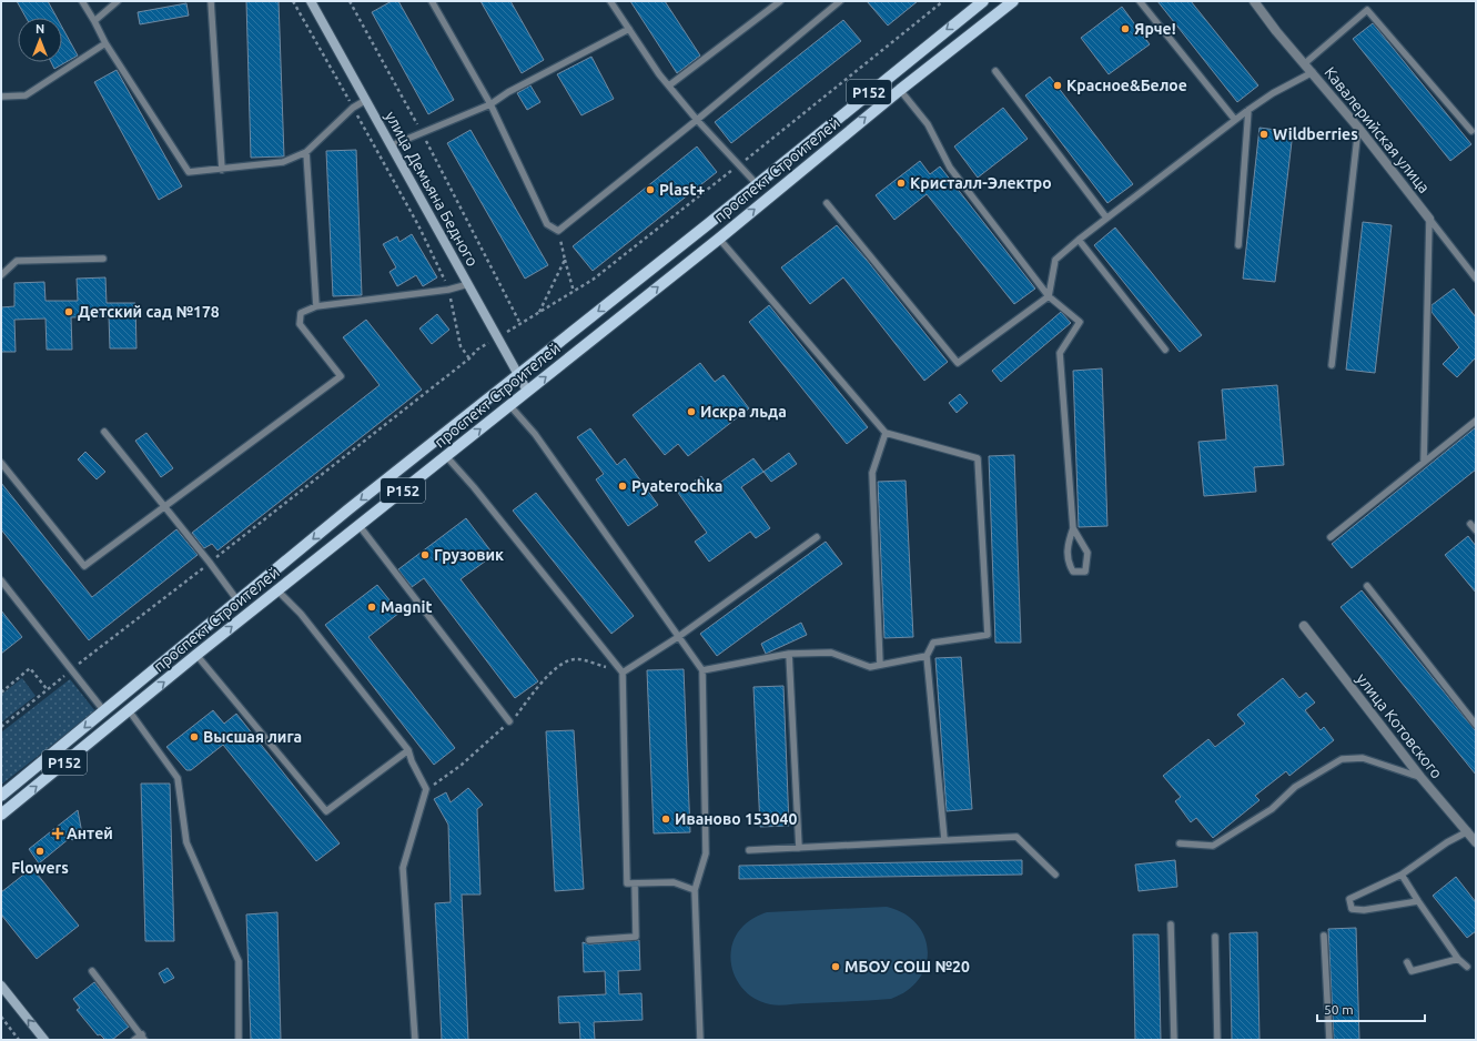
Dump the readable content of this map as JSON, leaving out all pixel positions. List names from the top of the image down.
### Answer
{
  "streets": {
    "main road": ["Р152", "проспект Строителей"],
    "street": ["Кавалерийская улица", "улица Демьяна Бедного", "улица Котовского"]
  },
  "crossings": [
    ["проспект Строителей", "улица Демьяна Бедного"]
  ],
  "places": {
    "other": [
      "Ярче!",
      "Красное&Белое",
      "Wildberries",
      "Кристалл-Электро",
      "Plast+",
      "Детский сад №178",
      "Искра льда",
      "Pyaterochka",
      "Грузовик",
      "Magnit",
      "Высшая лига",
      "Иваново 153040",
      "Flowers",
      "МБОУ СОШ №20"
    ],
    "health": ["Антей"]
  },
  "scale_bar": "50 m",
  "north": "top"
}
